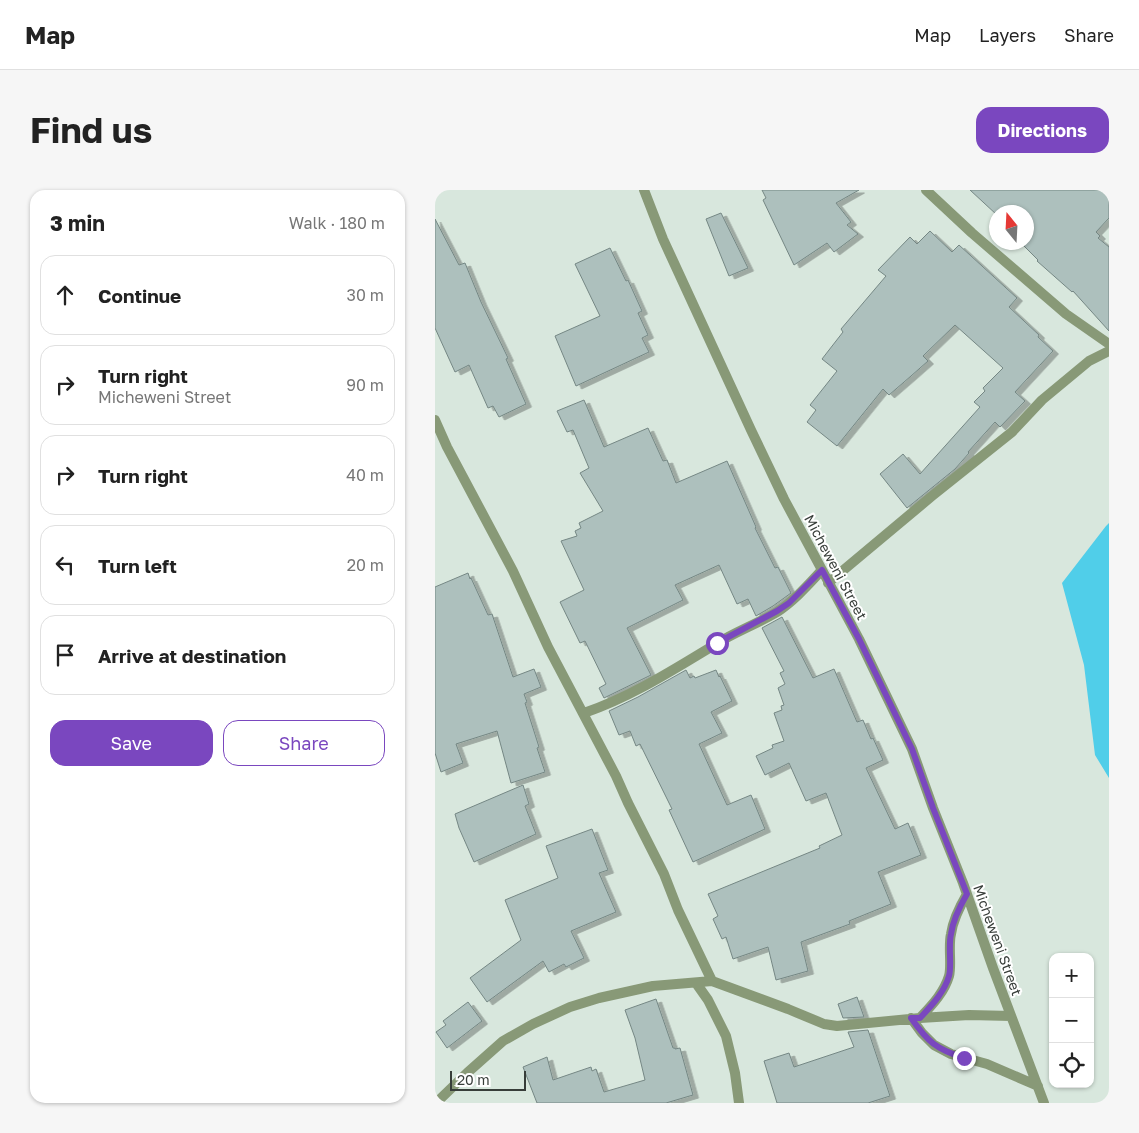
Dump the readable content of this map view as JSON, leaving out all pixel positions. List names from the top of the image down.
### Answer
{
  "streets": {
    "street": ["Micheweni Street"]
  },
  "scale_bar": "20 m",
  "north": "top",
  "page": {
    "header": "Map",
    "nav": ["Map", "Layers", "Share"],
    "buttons": [
      "Directions",
      ["Save", "Share"]
    ],
    "title": "Find us",
    "heading": ["3 min", "Walk · 180 m"],
    "list": [
      ["Continue", "30 m"],
      ["Turn right", "Micheweni Street", "90 m"],
      ["Turn right", "40 m"],
      ["Turn left", "20 m"],
      "Arrive at destination"
    ],
    "map_buttons": ["+", "−"],
    "scale": "20 m"
  }
}
